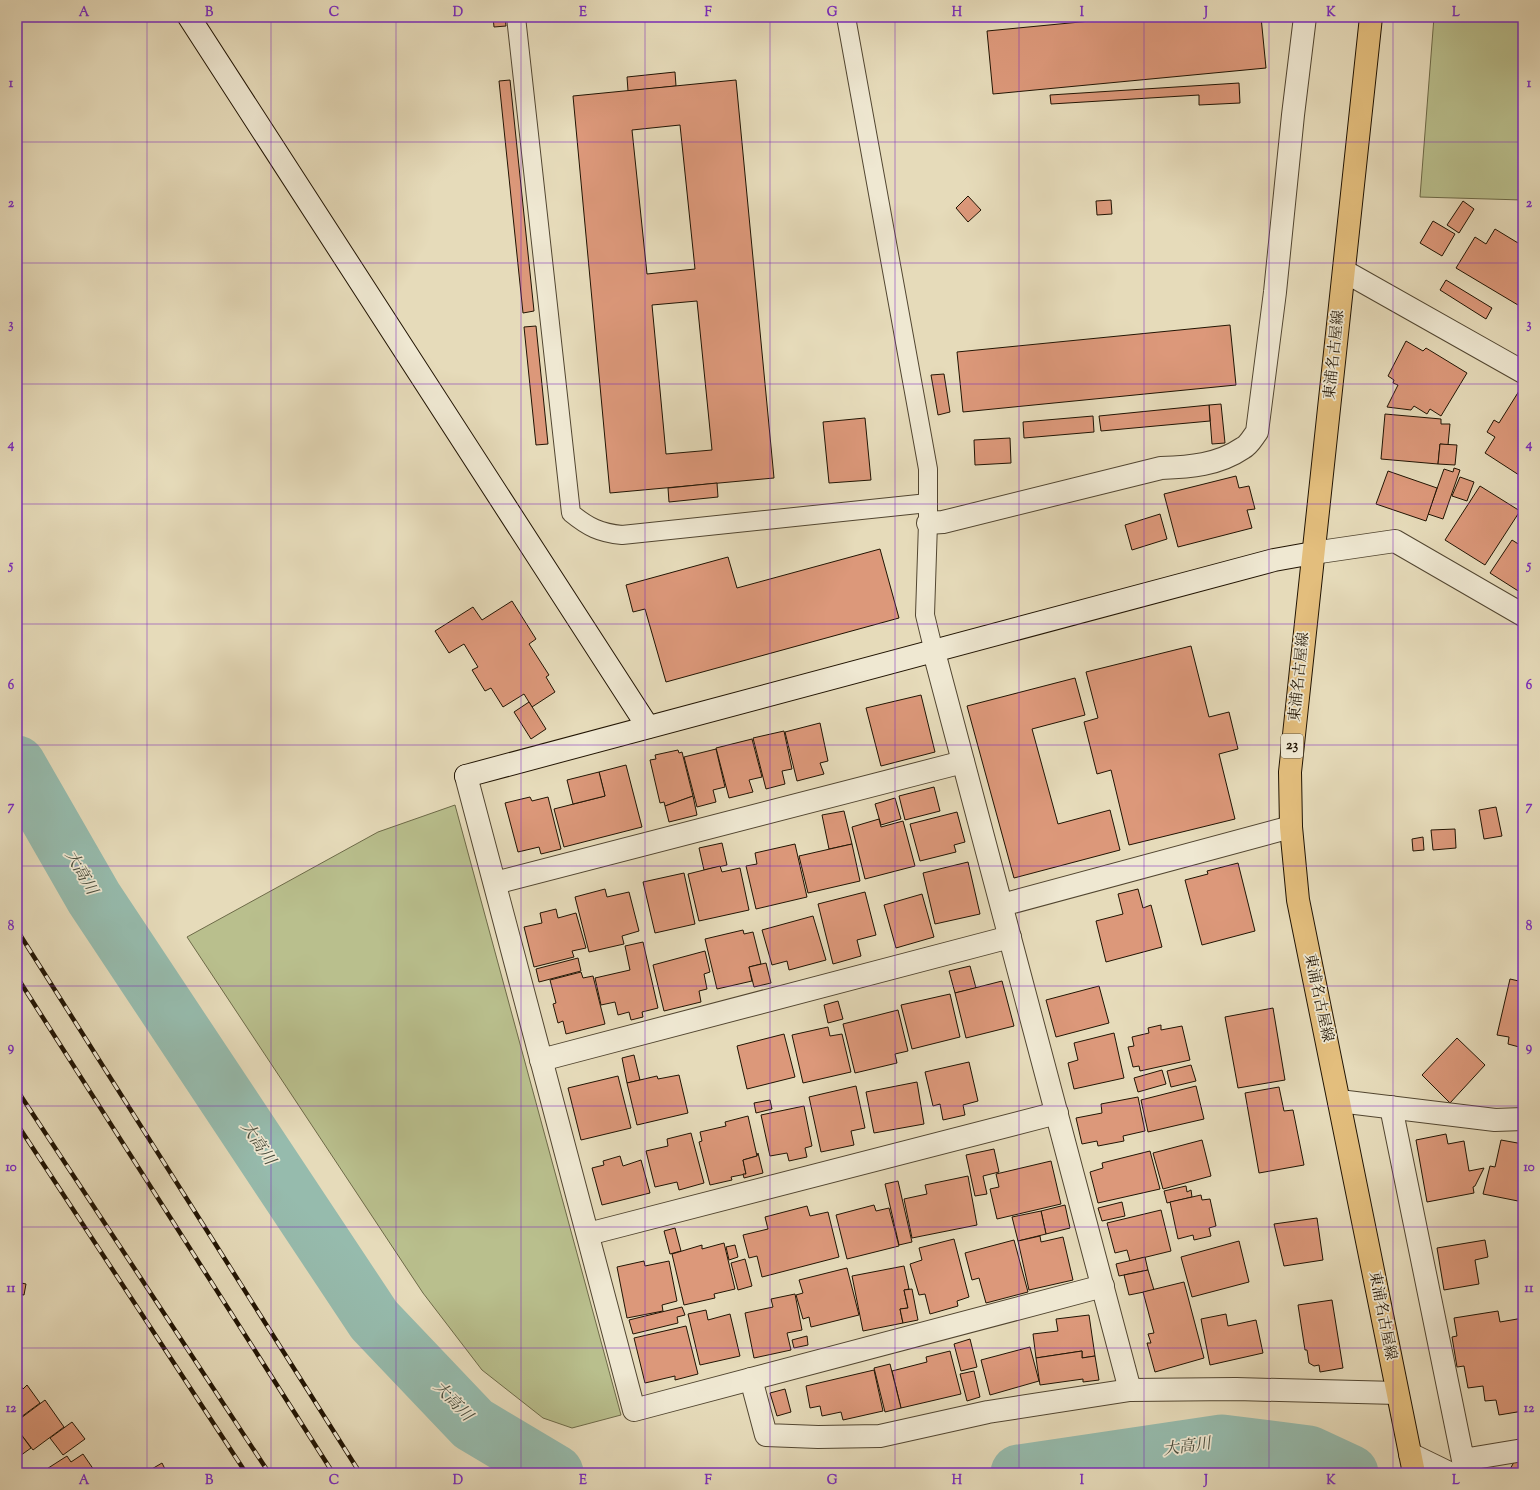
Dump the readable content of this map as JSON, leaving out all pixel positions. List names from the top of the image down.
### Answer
{
  "streets": {
    "main road": ["東浦名古屋線", "23"]
  },
  "water": ["大高川"],
  "grid": {
    "columns": [
      "A",
      "B",
      "C",
      "D",
      "E",
      "F",
      "G",
      "H",
      "I",
      "J",
      "K",
      "L"
    ],
    "rows": [
      "1",
      "2",
      "3",
      "4",
      "5",
      "6",
      "7",
      "8",
      "9",
      "10",
      "11",
      "12"
    ]
  }
}
